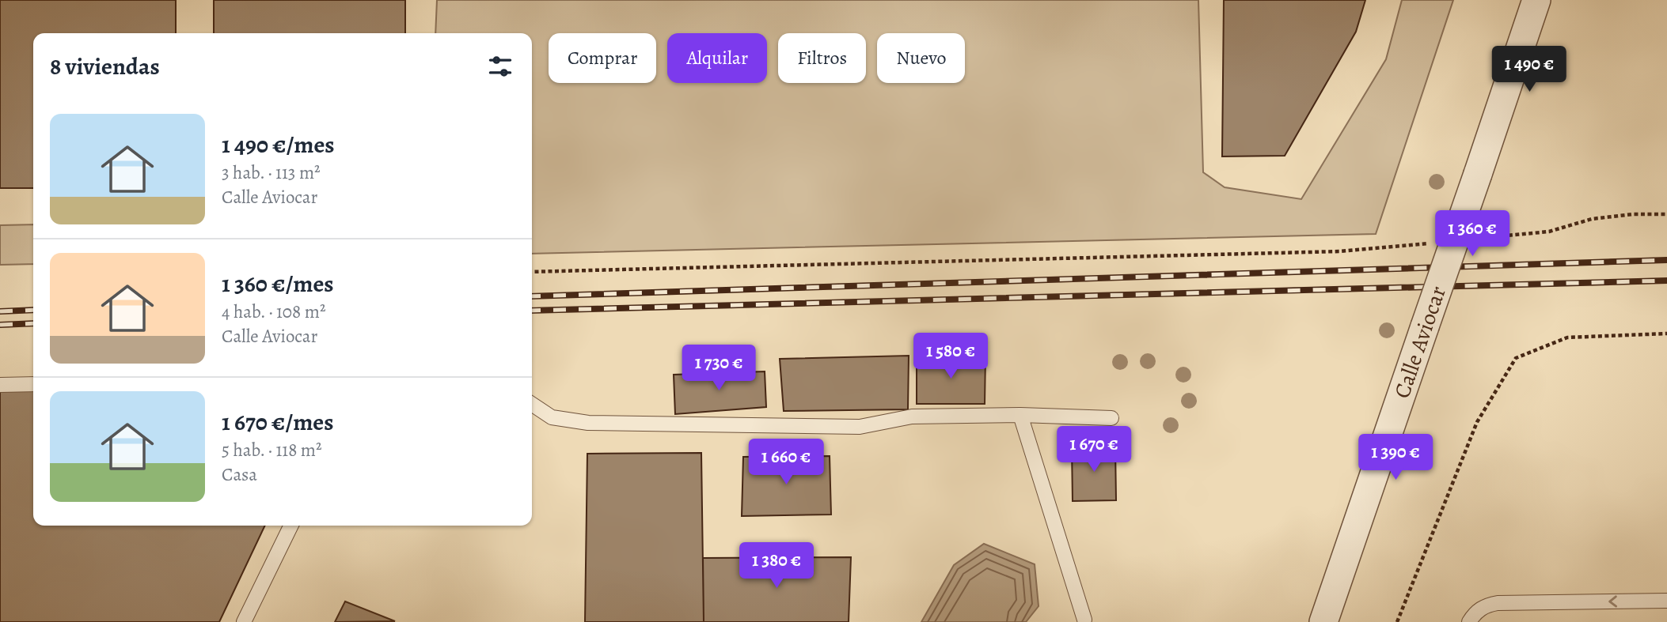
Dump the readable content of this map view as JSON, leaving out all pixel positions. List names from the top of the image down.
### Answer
{
  "streets": {
    "street": ["Calle Aviocar"]
  },
  "page": {
    "chip": [
      "Comprar",
      "Alquilar",
      "Filtros",
      "Nuevo"
    ],
    "heading": "8 viviendas",
    "price": [
      "1 490 €",
      "1 360 €",
      "1 580 €",
      "1 730 €",
      "1 670 €",
      "1 390 €",
      "1 660 €",
      "1 380 €"
    ],
    "list": [
      {
        "name": "1 490 €/mes",
        "note": "3 hab. · 113 m² · Calle Aviocar"
      },
      {
        "name": "1 360 €/mes",
        "note": "4 hab. · 108 m² · Calle Aviocar"
      },
      {
        "name": "1 670 €/mes",
        "note": "5 hab. · 118 m² · Casa"
      }
    ]
  }
}
